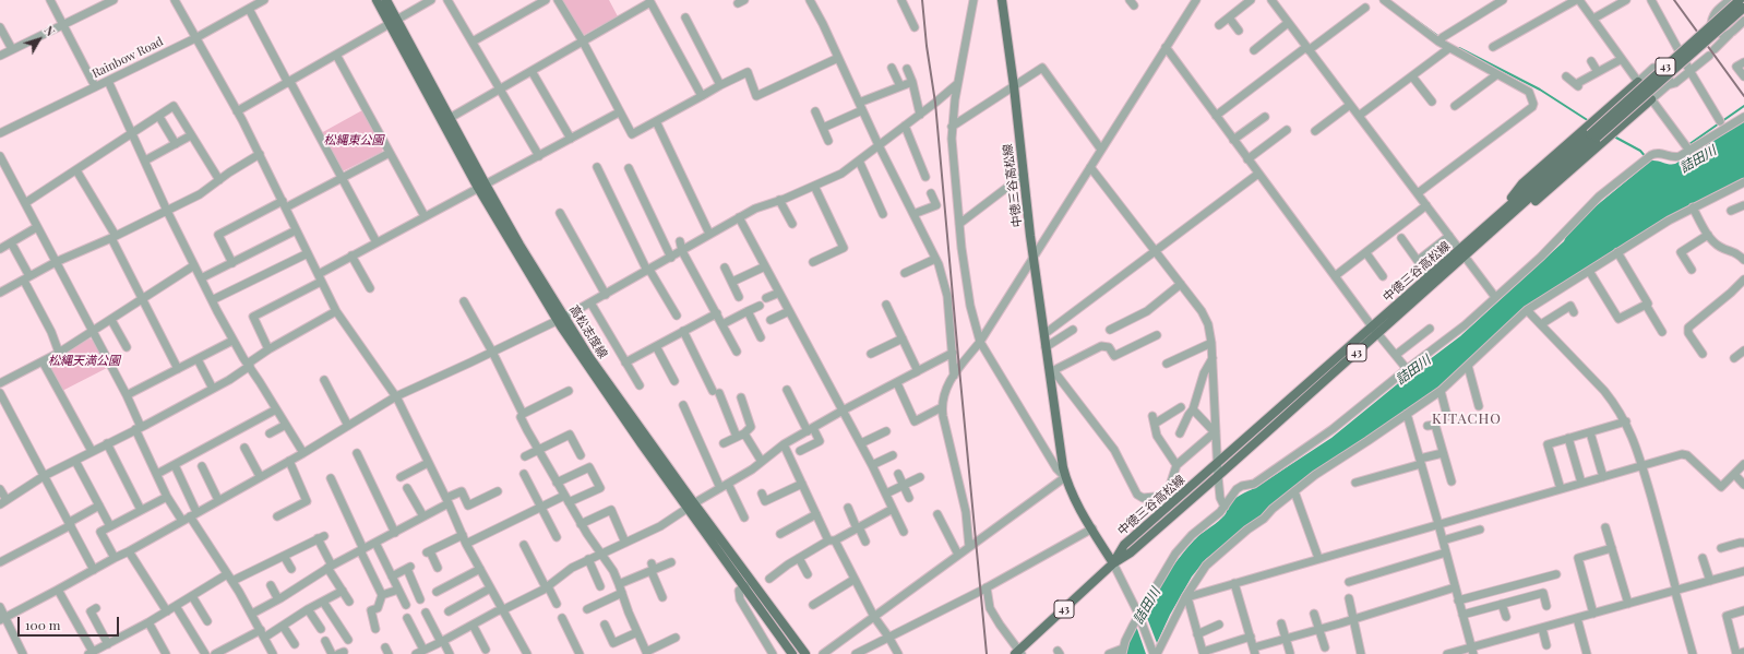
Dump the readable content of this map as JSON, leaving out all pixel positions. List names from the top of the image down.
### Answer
{
  "streets": {
    "main road": ["43", "中徳三谷高松線", "高松志度線"],
    "street": ["Rainbow Road"]
  },
  "crossings": [
    ["43", "中徳三谷高松線"]
  ],
  "districts": ["KITACHO"],
  "water": ["詰田川"],
  "parks": ["松縄東公園", "松縄天満公園"],
  "scale_bar": "100 m",
  "north": "top right"
}
